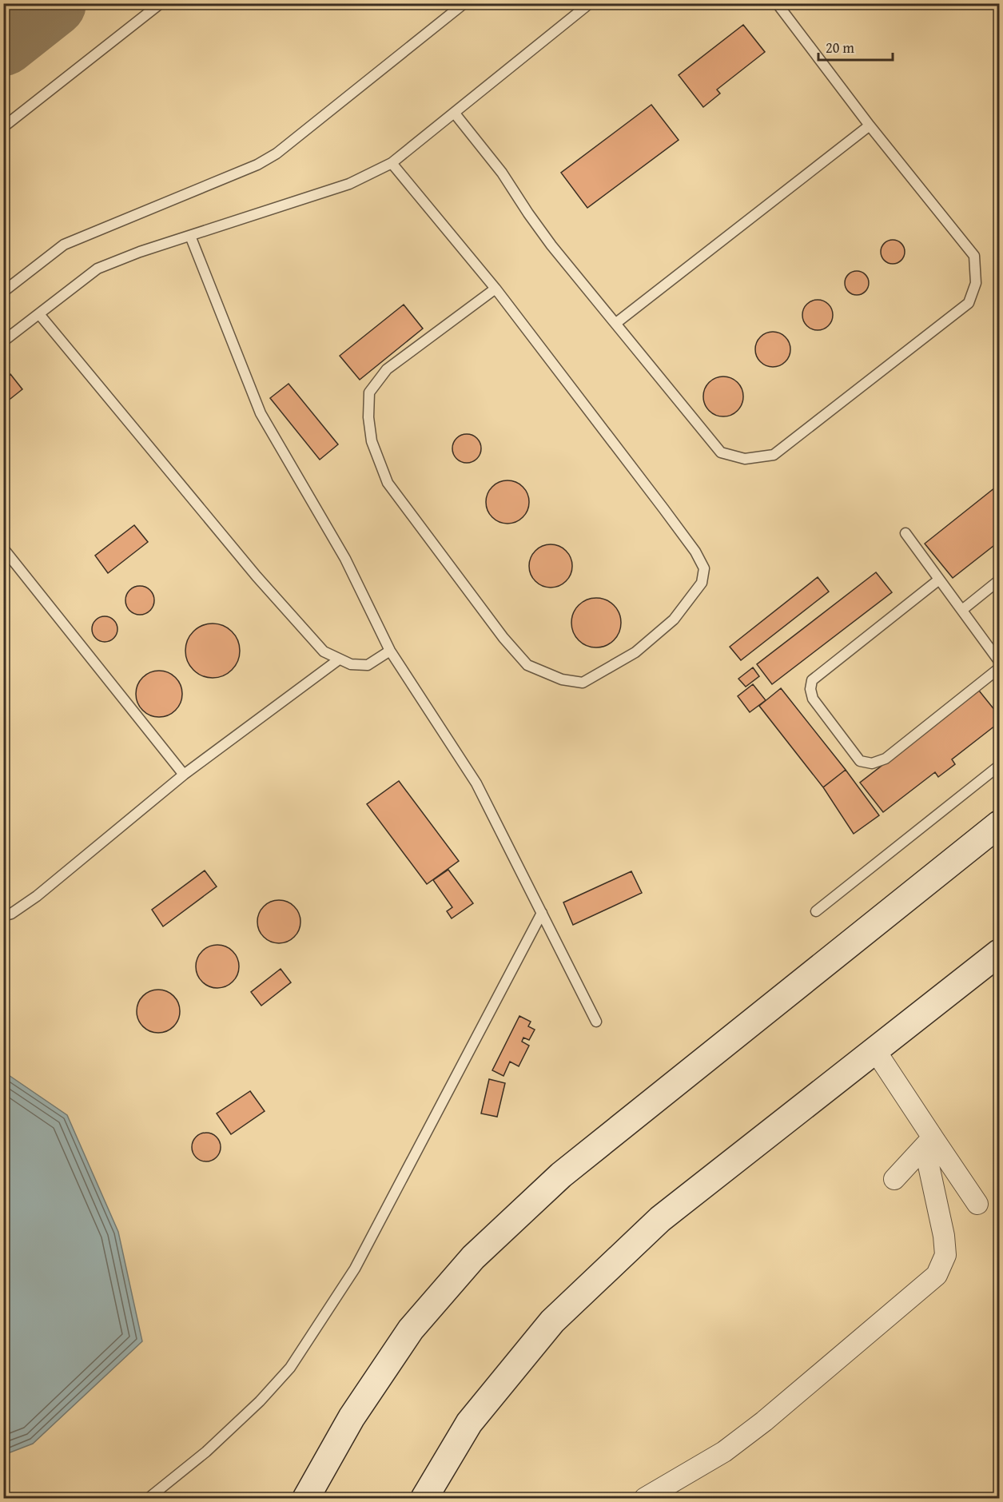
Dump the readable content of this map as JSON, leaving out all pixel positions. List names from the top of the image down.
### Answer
{
  "scale_bar": "20 m"
}
